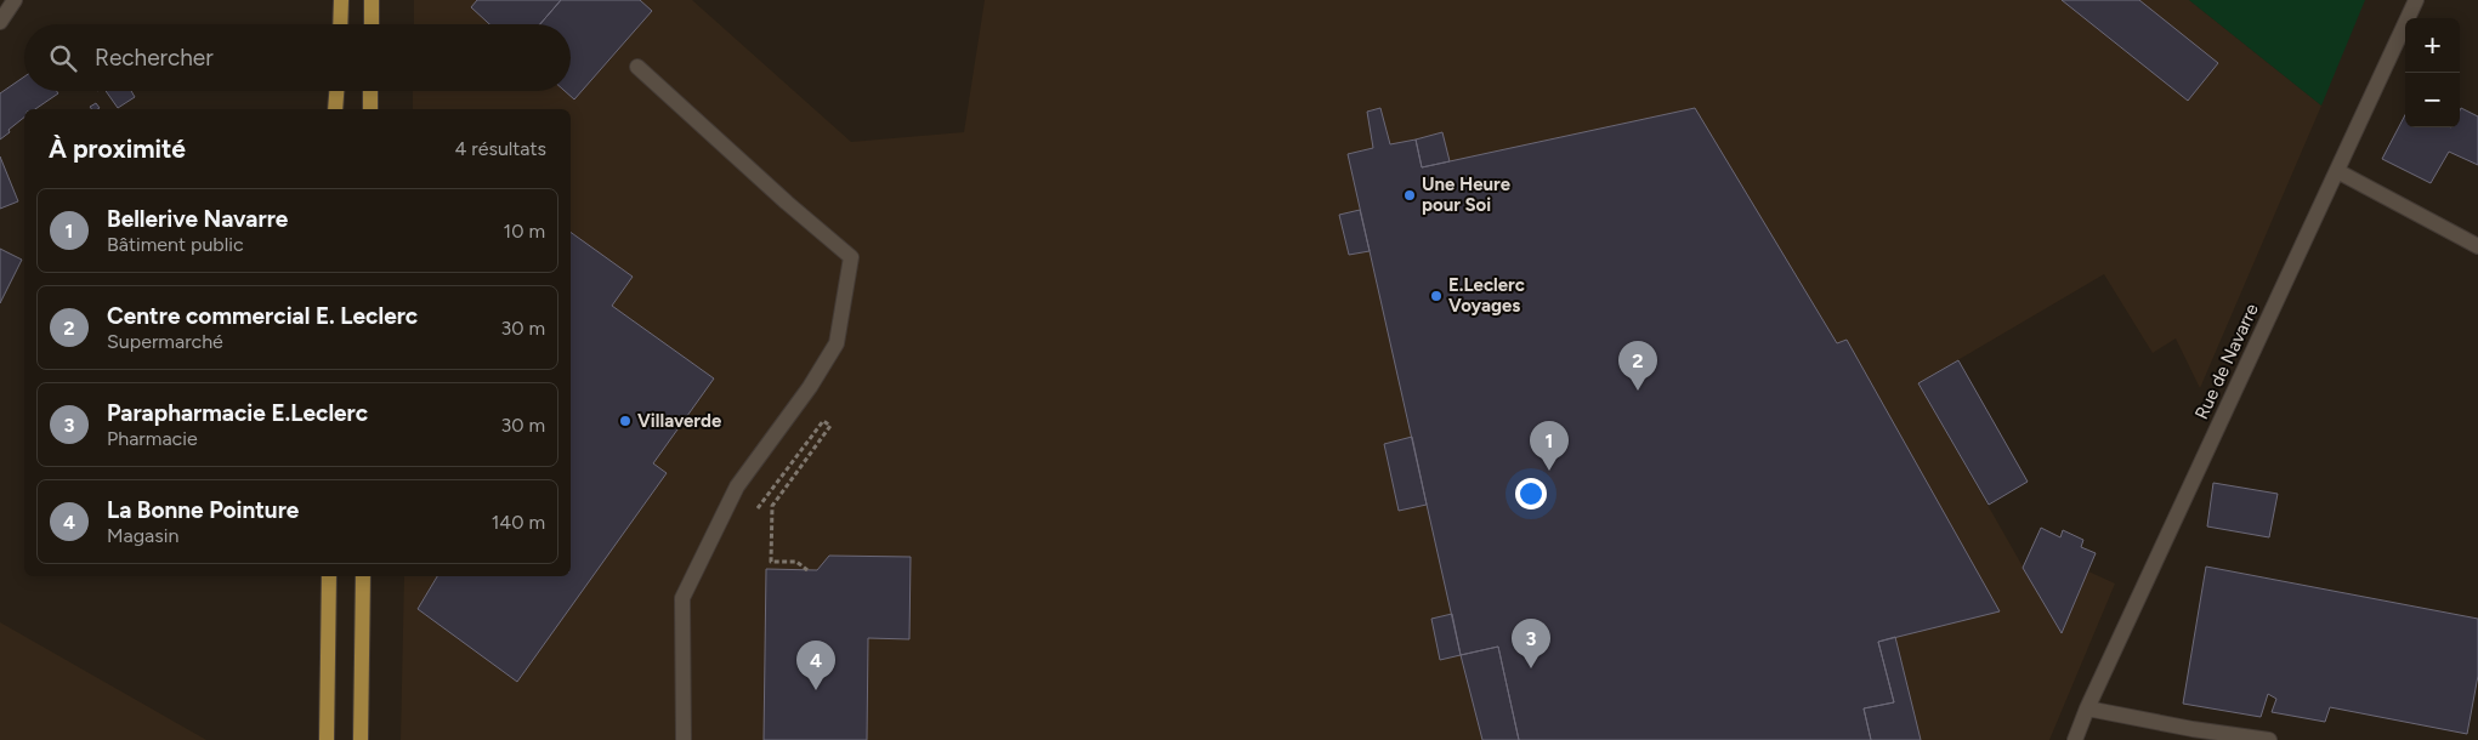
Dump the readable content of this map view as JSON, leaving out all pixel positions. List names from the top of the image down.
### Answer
{
  "streets": {
    "street": ["Rue de Navarre"]
  },
  "places": ["Une Heure pour Soi", "E.Leclerc Voyages", "Villaverde"],
  "page": {
    "map_buttons": ["+", "−"],
    "search": "Rechercher",
    "heading": ["À proximité", "4 résultats"],
    "list": [
      {
        "mark": "1",
        "name": "Bellerive Navarre",
        "note": "Bâtiment public",
        "value": "10 m"
      },
      {
        "mark": "2",
        "name": "Centre commercial E. Leclerc",
        "note": "Supermarché",
        "value": "30 m"
      },
      {
        "mark": "3",
        "name": "Parapharmacie E.Leclerc",
        "note": "Pharmacie",
        "value": "30 m"
      },
      {
        "mark": "4",
        "name": "La Bonne Pointure",
        "note": "Magasin",
        "value": "140 m"
      }
    ],
    "pins": [
      "2",
      "1",
      "3",
      "4"
    ]
  }
}
